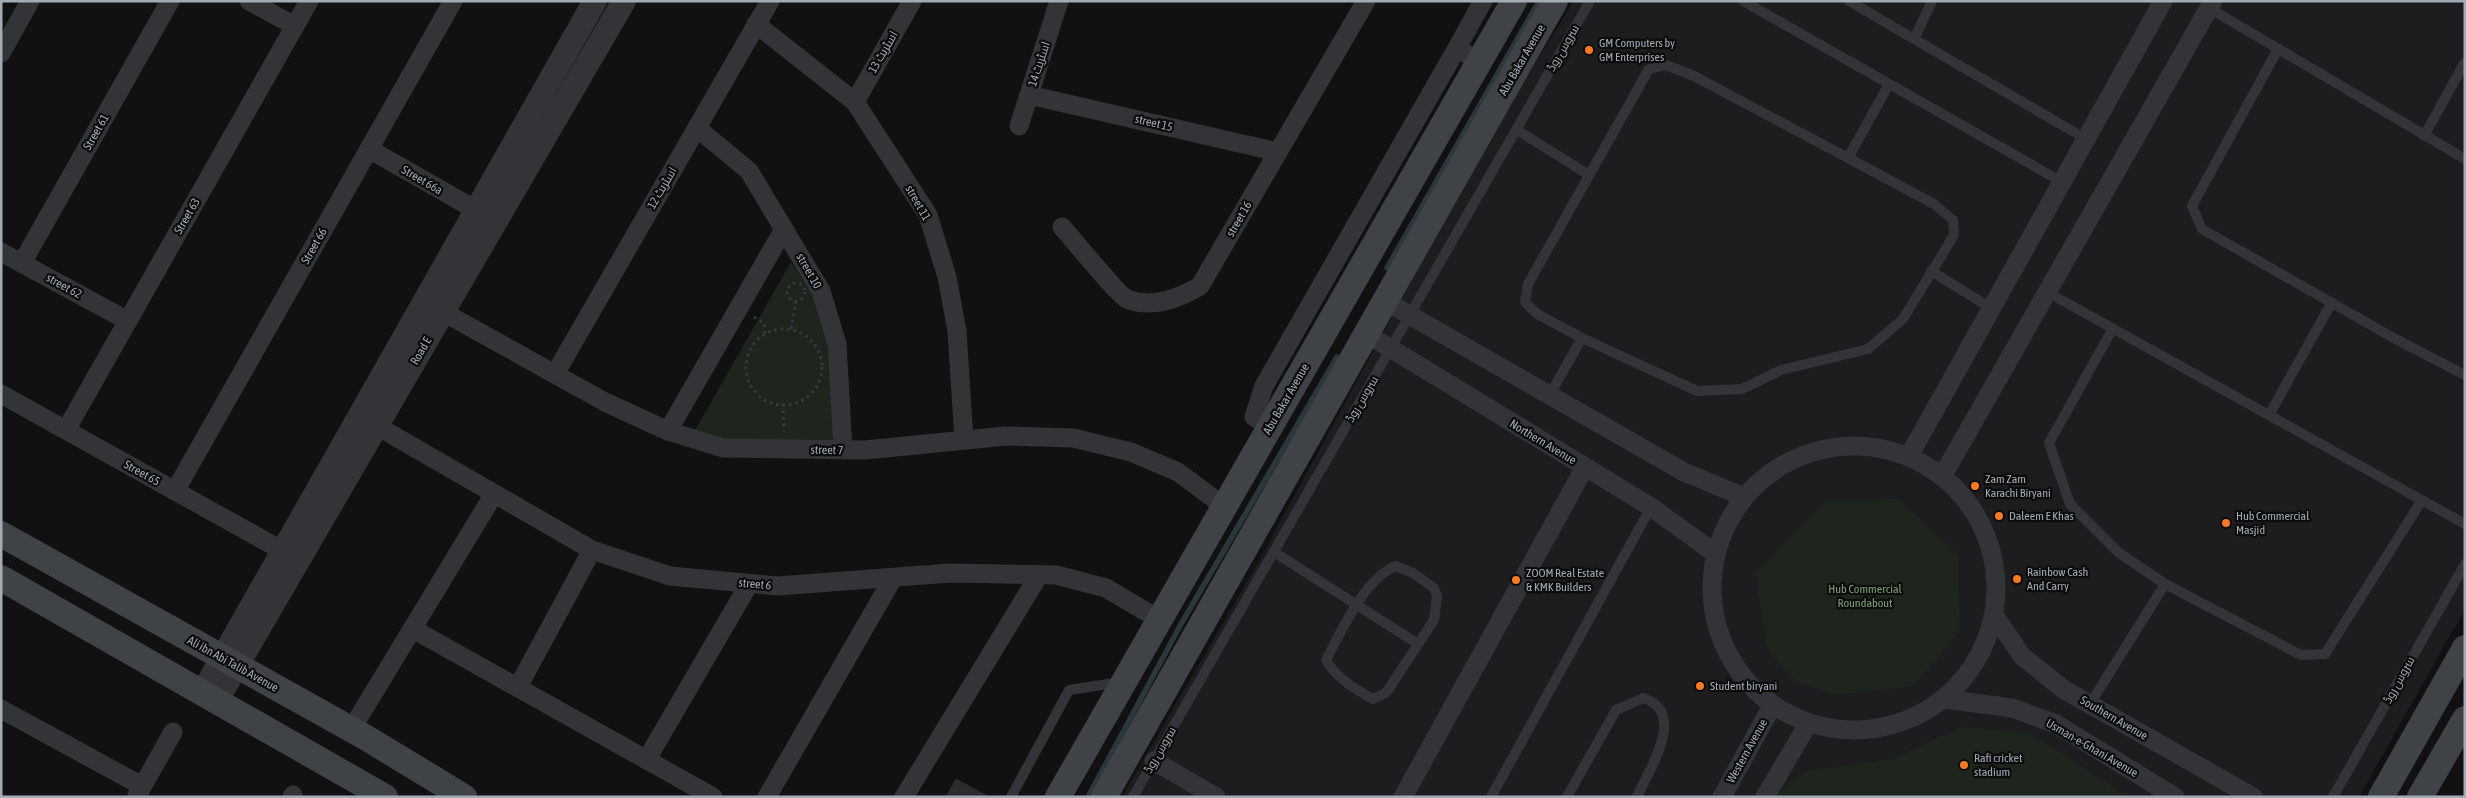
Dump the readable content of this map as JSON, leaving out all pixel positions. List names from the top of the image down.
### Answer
{
  "streets": {
    "main road": ["Abu Bakar Avenue", "Ali ibn Abi Talib Avenue"],
    "street": [
      "اسٹریٹ 13",
      "اسٹریٹ 14",
      "street 15",
      "Street 61",
      "Street 66a",
      "اسٹریٹ 12",
      "street 11",
      "Street 63",
      "street 16",
      "Street 66",
      "street 10",
      "street 62",
      "Road E",
      "Northern Avenue",
      "street 7",
      "Street 65",
      "street 6",
      "Southern Avenue",
      "Usman-e-Ghani Avenue",
      "Western Avenue"
    ],
    "lane": ["سروس روڈ"]
  },
  "crossings": [
    ["سروس روڈ", "Northern Avenue"],
    ["اسٹریٹ 13", "street 11"],
    ["Abu Bakar Avenue", "Northern Avenue"],
    ["Abu Bakar Avenue", "street 7"],
    ["Abu Bakar Avenue", "street 6"],
    ["اسٹریٹ 14", "street 15"],
    ["street 15", "street 16"],
    ["Street 61", "street 62"],
    ["Street 66a", "Street 66"],
    ["Street 66a", "Road E"],
    ["اسٹریٹ 12", "street 11"],
    ["اسٹریٹ 12", "street 10"],
    ["اسٹریٹ 12", "street 7"],
    ["street 11", "street 7"],
    ["Street 63", "street 62"],
    ["Street 63", "Street 65"],
    ["Street 66", "Street 65"],
    ["street 10", "street 7"],
    ["Road E", "street 7"],
    ["Road E", "Street 65"],
    ["Road E", "street 6"],
    ["Road E", "Ali ibn Abi Talib Avenue"]
  ],
  "parks": ["Hub Commercial Roundabout"],
  "places": [
    "GM Computers by GM Enterprises",
    "Zam Zam Karachi Biryani",
    "Daleem E Khas",
    "Hub Commercial Masjid",
    "Rainbow Cash And Carry",
    "ZOOM Real Estate & KMK Builders",
    "Student biryani",
    "Rafi cricket stadium"
  ]
}
